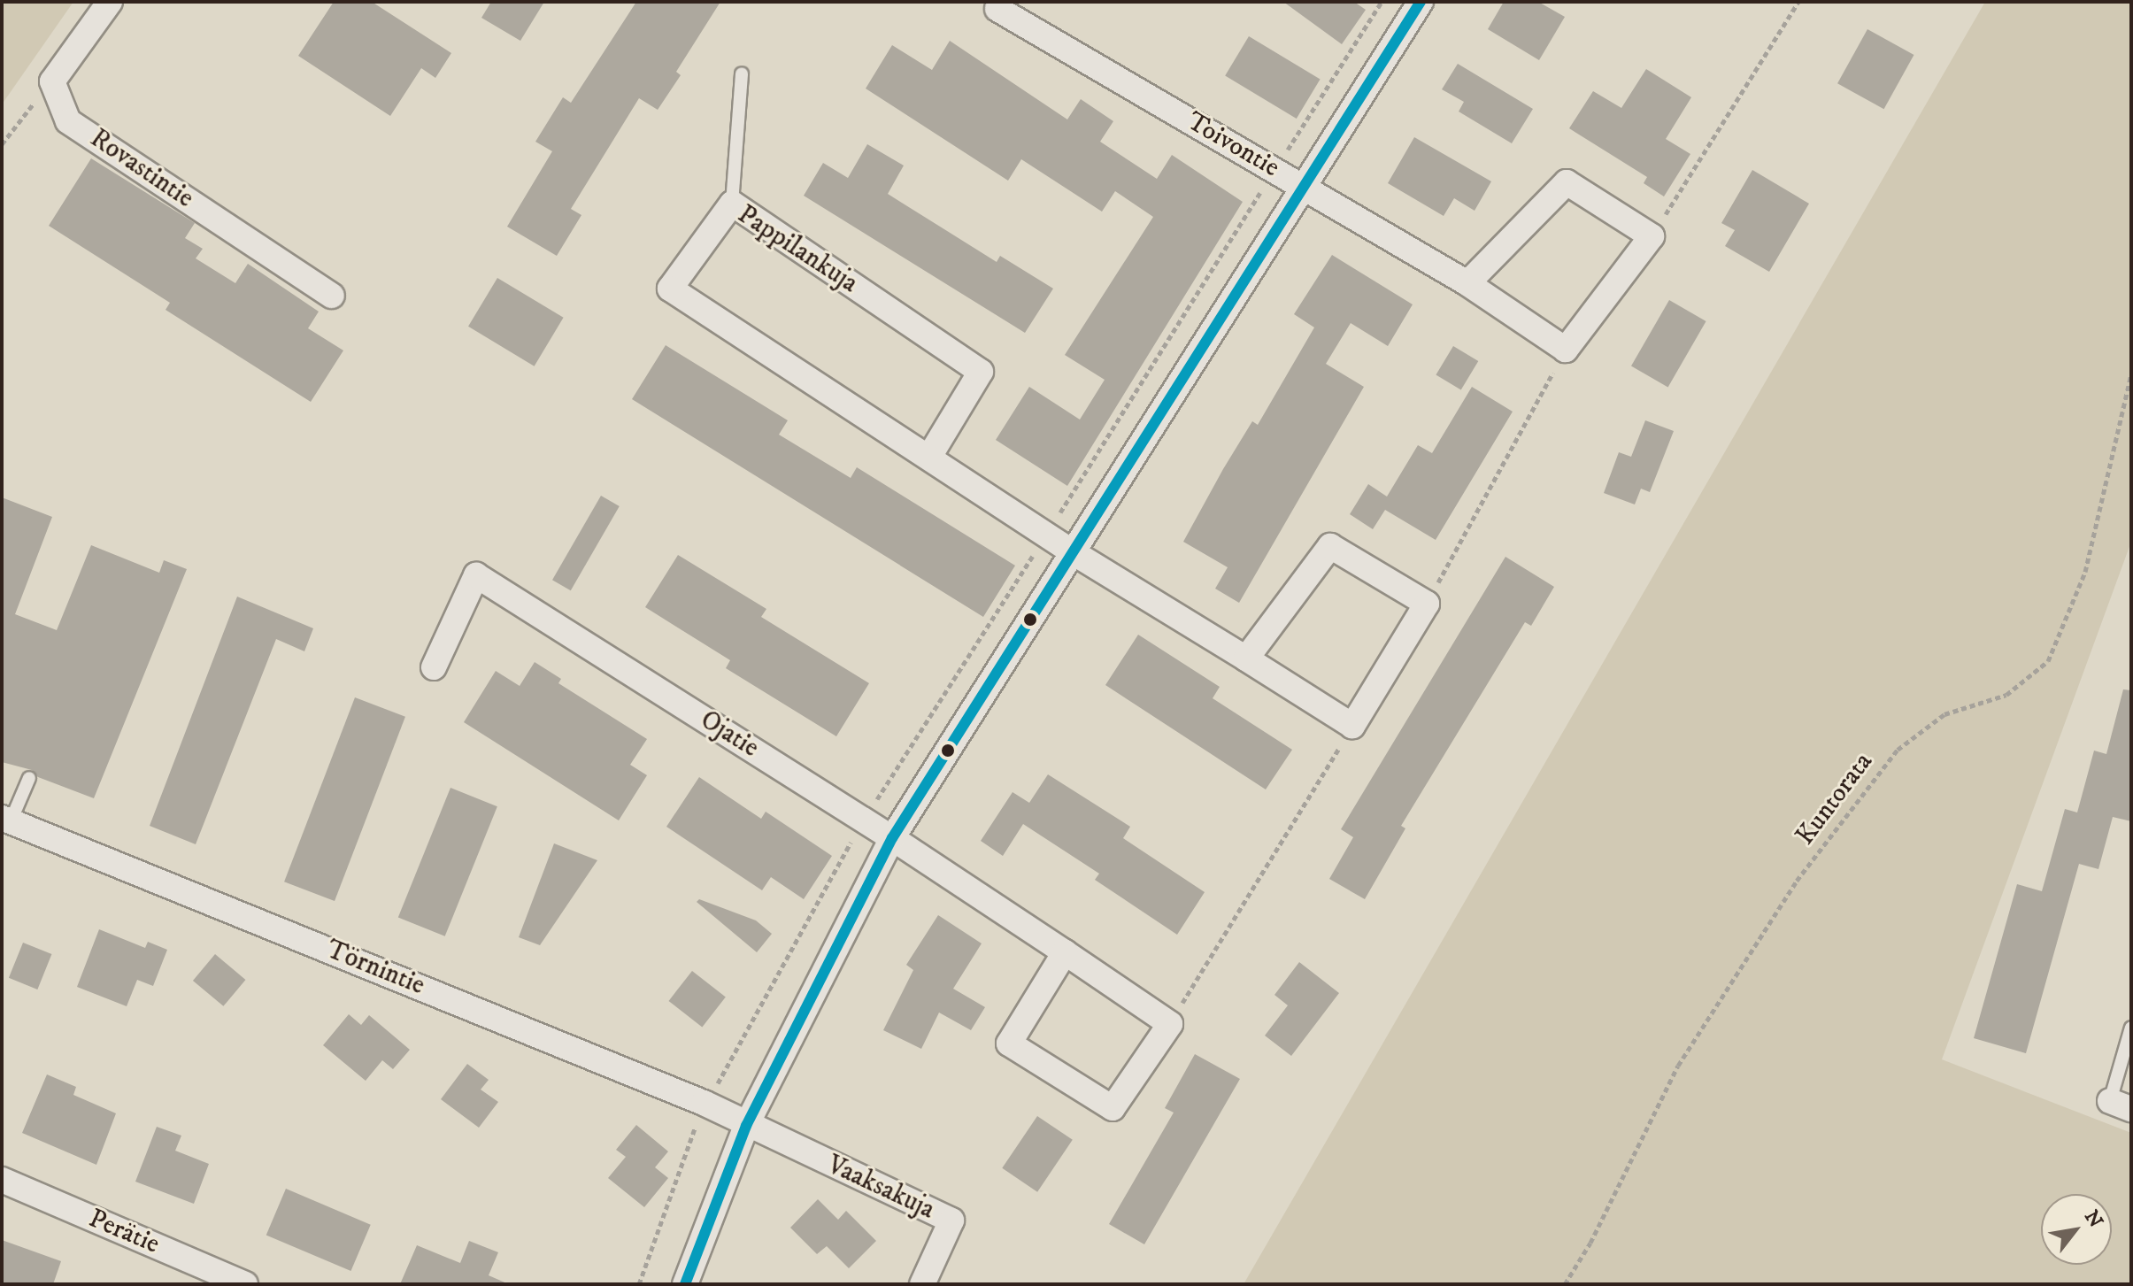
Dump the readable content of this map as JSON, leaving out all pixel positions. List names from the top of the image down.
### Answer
{
  "streets": {
    "street": [
      "Toivontie",
      "Rovastintie",
      "Pappilankuja",
      "Ojatie",
      "Törnintie",
      "Vaaksakuja",
      "Perätie"
    ],
    "path": ["Kuntorata"]
  },
  "crossings": [
    ["Törnintie", "Vaaksakuja"]
  ],
  "north": "top right"
}
